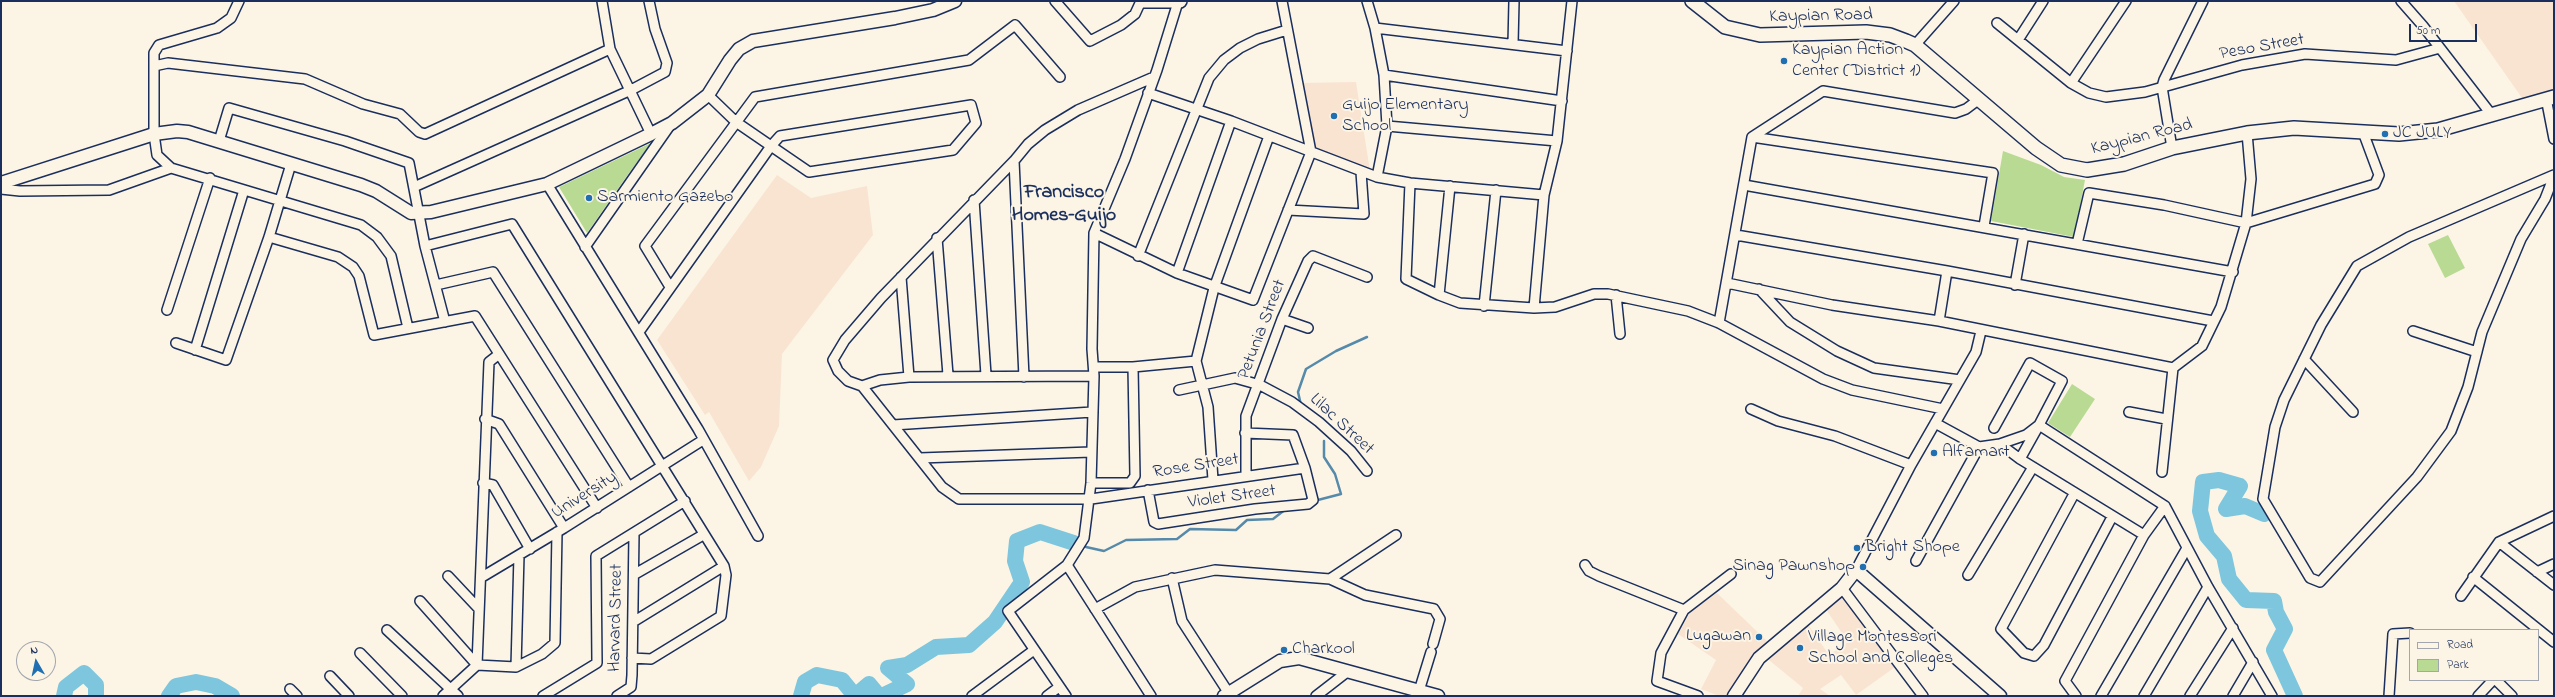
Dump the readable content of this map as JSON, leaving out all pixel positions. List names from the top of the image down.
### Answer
{
  "streets": {
    "main road": ["Kaypian Road"],
    "street": [
      "Peso Street",
      "Petunia Street",
      "Lilac Street",
      "Rose Street",
      "University",
      "Violet Street",
      "Harvard Street"
    ]
  },
  "crossings": [
    ["Petunia Street", "Lilac Street"],
    ["Petunia Street", "Rose Street"],
    ["Rose Street", "Violet Street"]
  ],
  "districts": ["Francisco Homes–Guijo"],
  "places": [
    "Kaypian Action Center (District 1)",
    "Guijo Elementary School",
    "JC JULY",
    "Sarmiento Gazebo",
    "Alfamart",
    "Bright Shope",
    "Sinag Pawnshop",
    "Lugawan",
    "Village Montessori School and Colleges",
    "Charkool"
  ],
  "legend": ["Road", "Park"],
  "scale_bar": "50 m",
  "north": "top"
}
